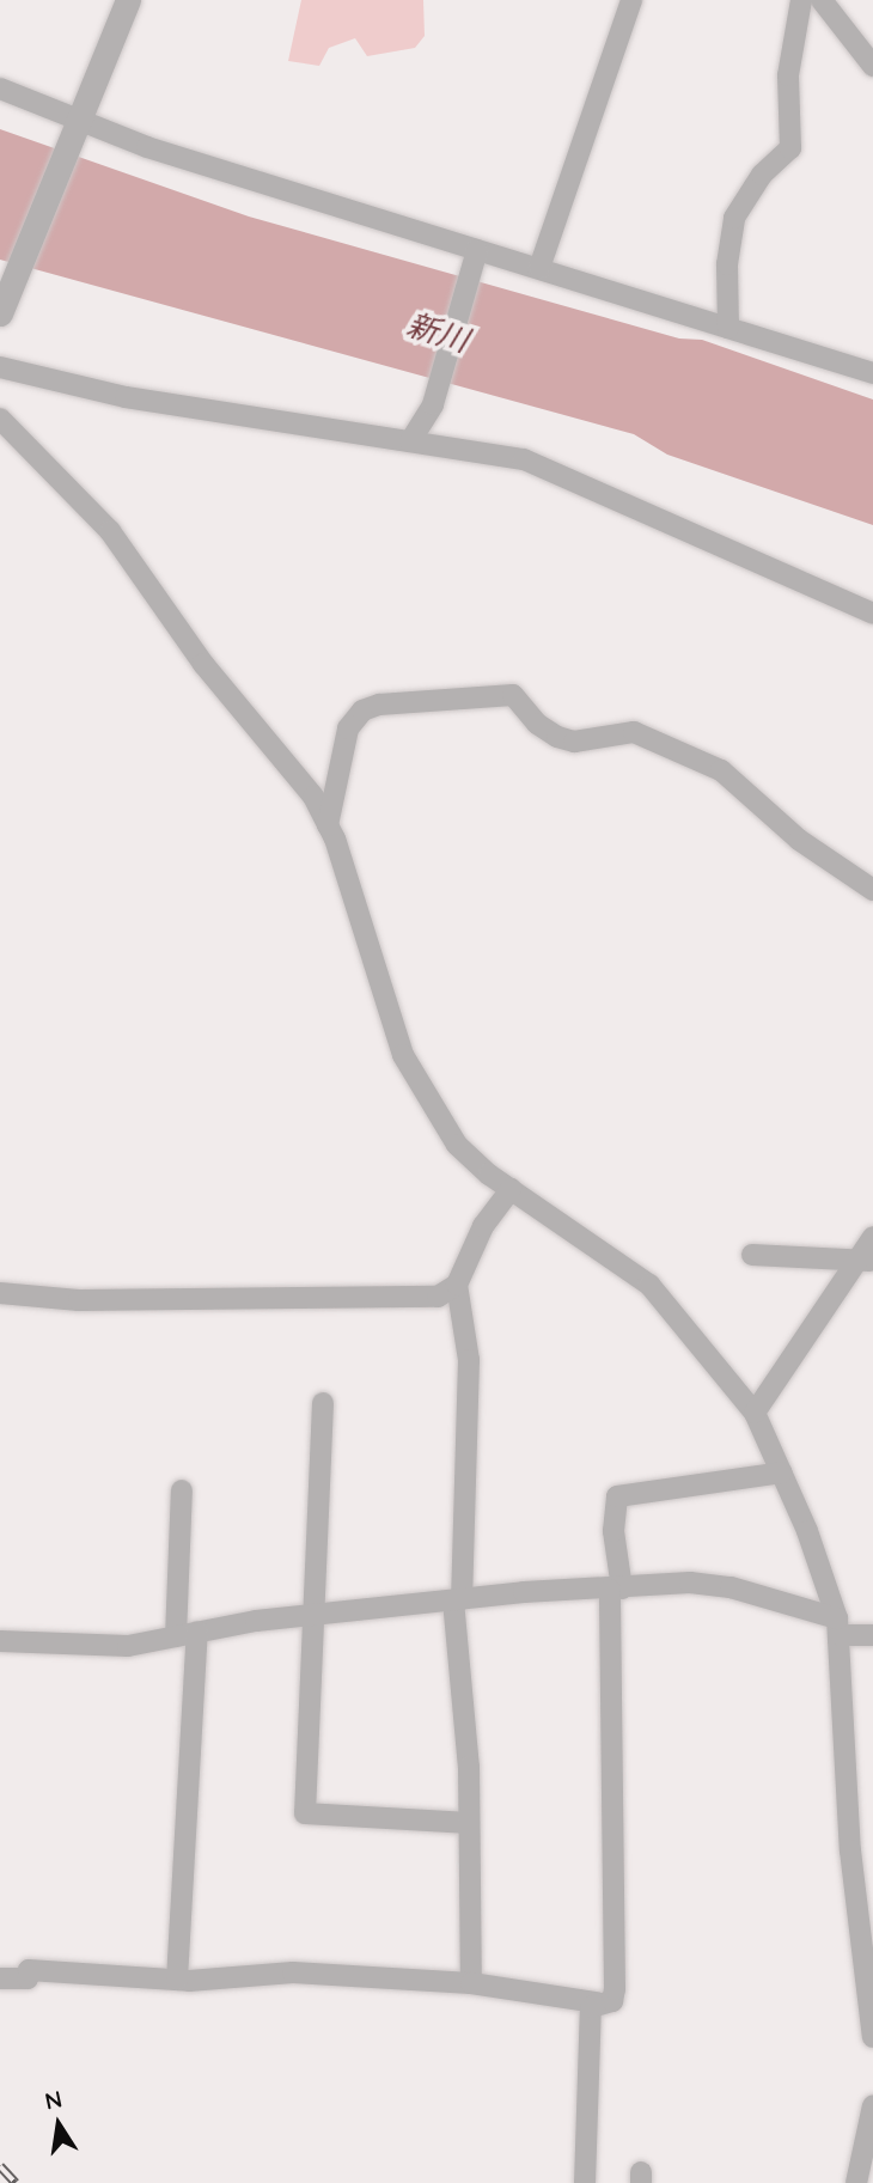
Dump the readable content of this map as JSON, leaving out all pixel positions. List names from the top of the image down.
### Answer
{
  "water": ["新川"],
  "north": "top"
}
